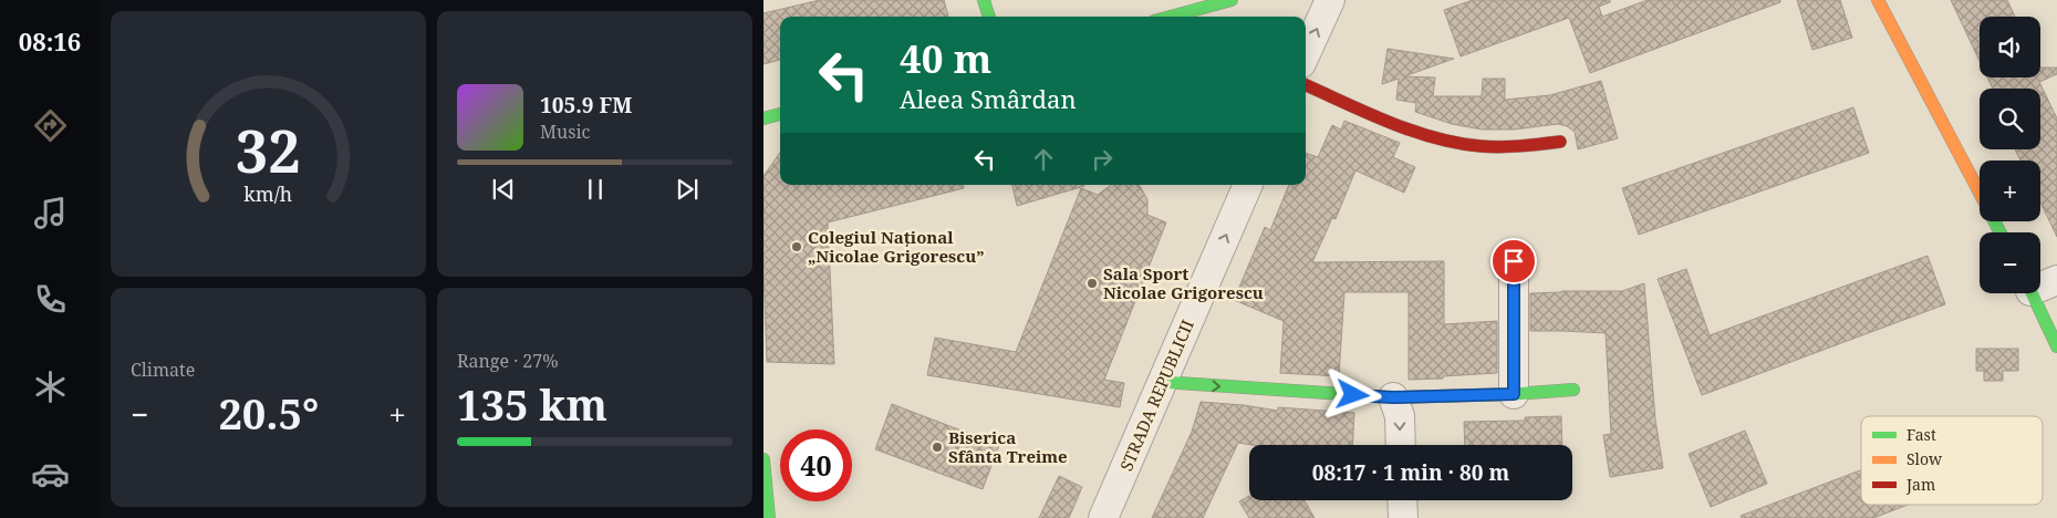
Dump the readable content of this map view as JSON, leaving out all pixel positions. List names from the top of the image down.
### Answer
{
  "streets": {
    "street": ["STRADA REPUBLICII"]
  },
  "one_way": ["STRADA REPUBLICII"],
  "places": ["Colegiul Național „Nicolae Grigorescu”", "Sala Sport Nicolae Grigorescu", "Biserica Sfânta Treime"],
  "legend": ["Fast", "Slow", "Jam"],
  "page": {
    "tabs": "08:16",
    "map_buttons": ["+", "−"],
    "turn": ["40 m", "Aleea Smârdan"],
    "song": ["105.9 FM", "Music"],
    "tile": [
      "Climate",
      ["Range · 27%", "135 km"]
    ],
    "heat": ["−", "20.5°", "+"],
    "limit": "40",
    "trip": "08:17 · 1 min · 80 m",
    "gauge": ["32", "km/h"]
  }
}
